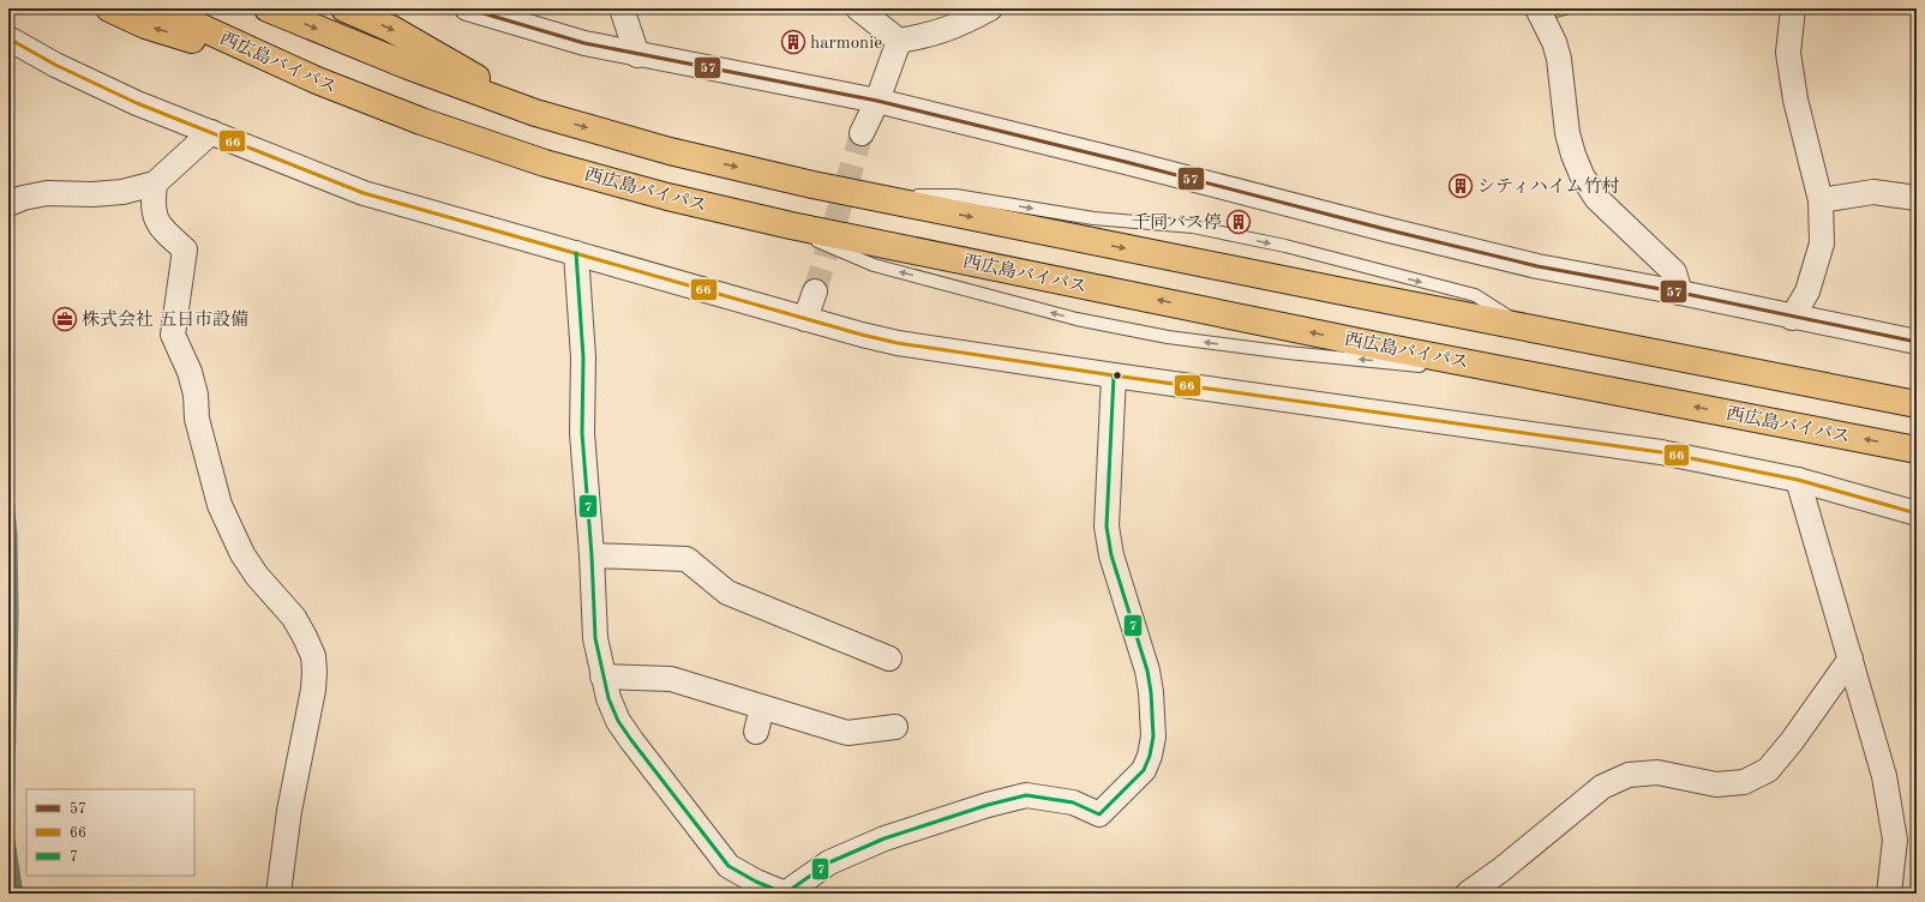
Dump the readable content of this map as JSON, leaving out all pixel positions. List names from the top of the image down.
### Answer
{
  "streets": {
    "highway": ["西広島バイパス"]
  },
  "places": {
    "building": ["harmonie", "シティハイム竹村", "千同バス停"],
    "office": ["株式会社 五日市設備"]
  },
  "lines": ["transit line 57", "transit line 66", "transit line 7"],
  "legend": ["57", "66", "7"]
}
